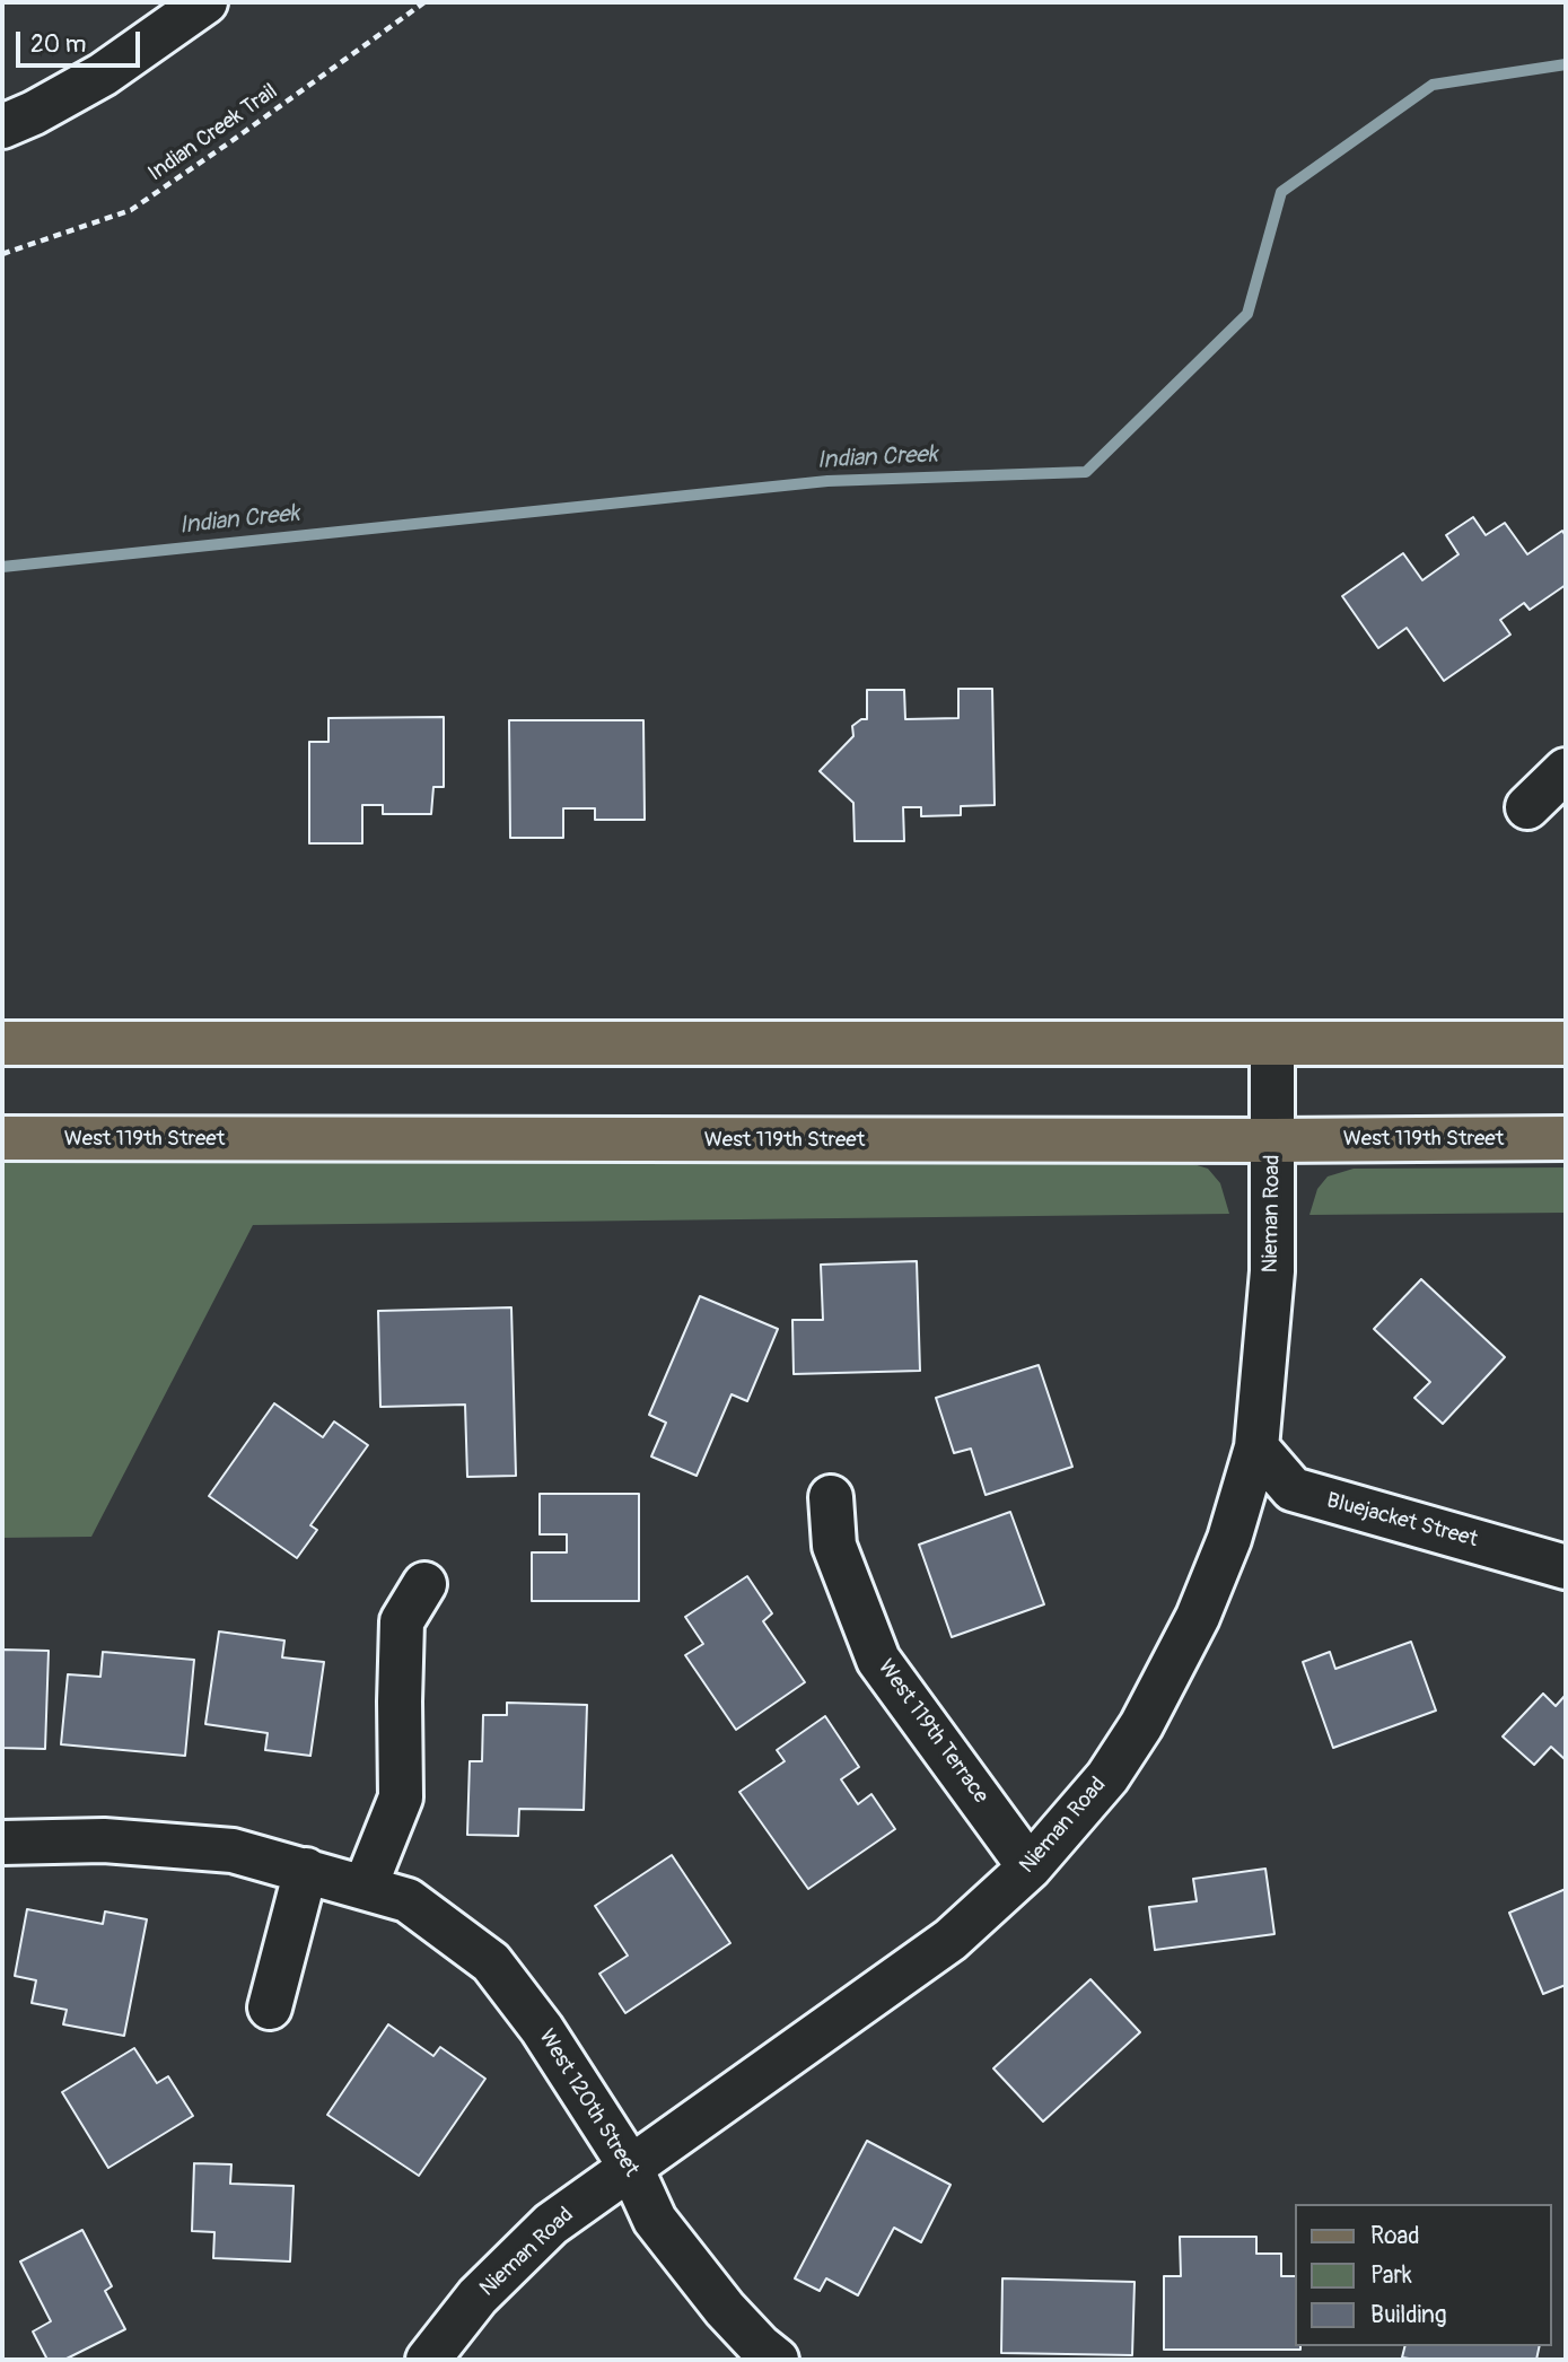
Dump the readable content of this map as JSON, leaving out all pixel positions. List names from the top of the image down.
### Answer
{
  "streets": {
    "main road": ["West 119th Street"],
    "street": [
      "Nieman Road",
      "Bluejacket Street",
      "West 119th Terrace",
      "West 120th Street"
    ],
    "path": ["Indian Creek Trail"]
  },
  "crossings": [
    ["West 119th Street", "Nieman Road"],
    ["Nieman Road", "Bluejacket Street"],
    ["Nieman Road", "West 119th Terrace"],
    ["Nieman Road", "West 120th Street"]
  ],
  "water": ["Indian Creek"],
  "legend": ["Road", "Park", "Building"],
  "scale_bar": "20 m"
}
